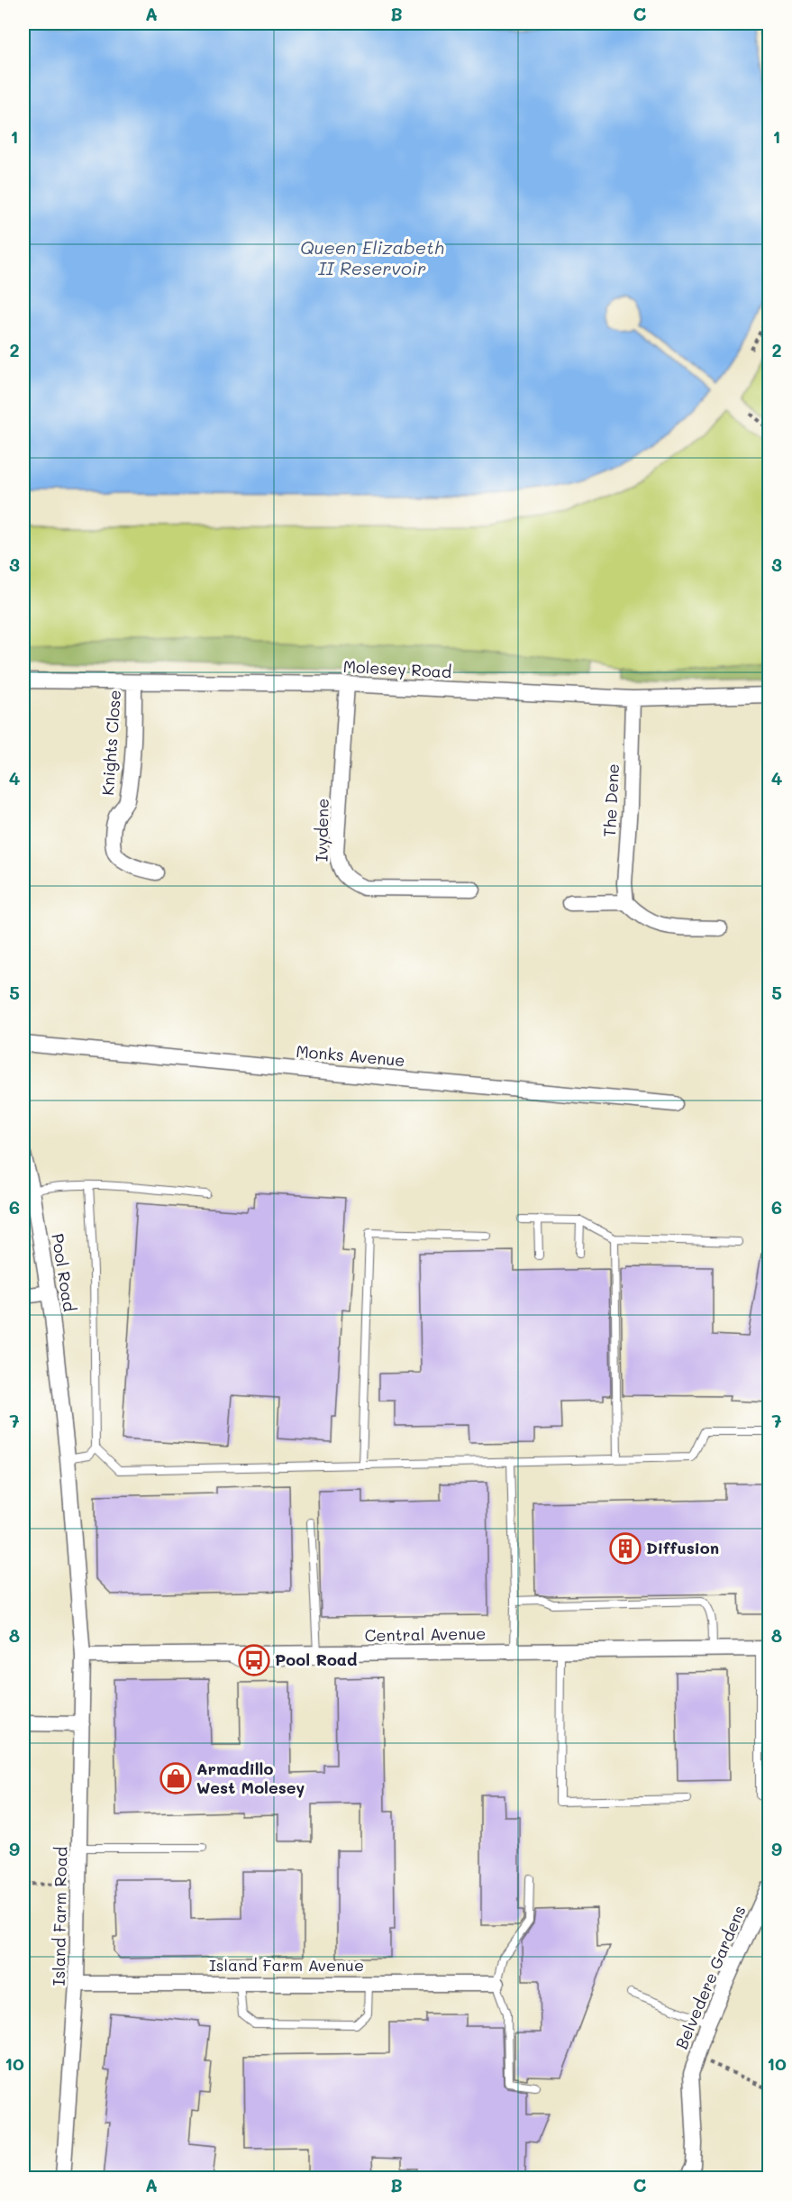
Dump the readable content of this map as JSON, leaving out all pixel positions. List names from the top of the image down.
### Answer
{
  "streets": {
    "street": [
      "Molesey Road",
      "Knights Close",
      "The Dene",
      "Ivydene",
      "Monks Avenue",
      "Pool Road",
      "Central Avenue",
      "Island Farm Road",
      "Island Farm Avenue",
      "Belvedere Gardens"
    ]
  },
  "crossings": [
    ["Molesey Road", "Knights Close"],
    ["Molesey Road", "The Dene"],
    ["Molesey Road", "Ivydene"],
    ["Pool Road", "Central Avenue"],
    ["Pool Road", "Island Farm Road"],
    ["Central Avenue", "Island Farm Road"],
    ["Island Farm Road", "Island Farm Avenue"]
  ],
  "water": ["Queen Elizabeth II Reservoir"],
  "places": {
    "building": ["Diffusion"],
    "bus stop": ["Pool Road"],
    "shop": ["Armadillo West Molesey"]
  },
  "grid": {
    "columns": ["A", "B", "C"],
    "rows": [
      "1",
      "2",
      "3",
      "4",
      "5",
      "6",
      "7",
      "8",
      "9",
      "10"
    ]
  }
}
